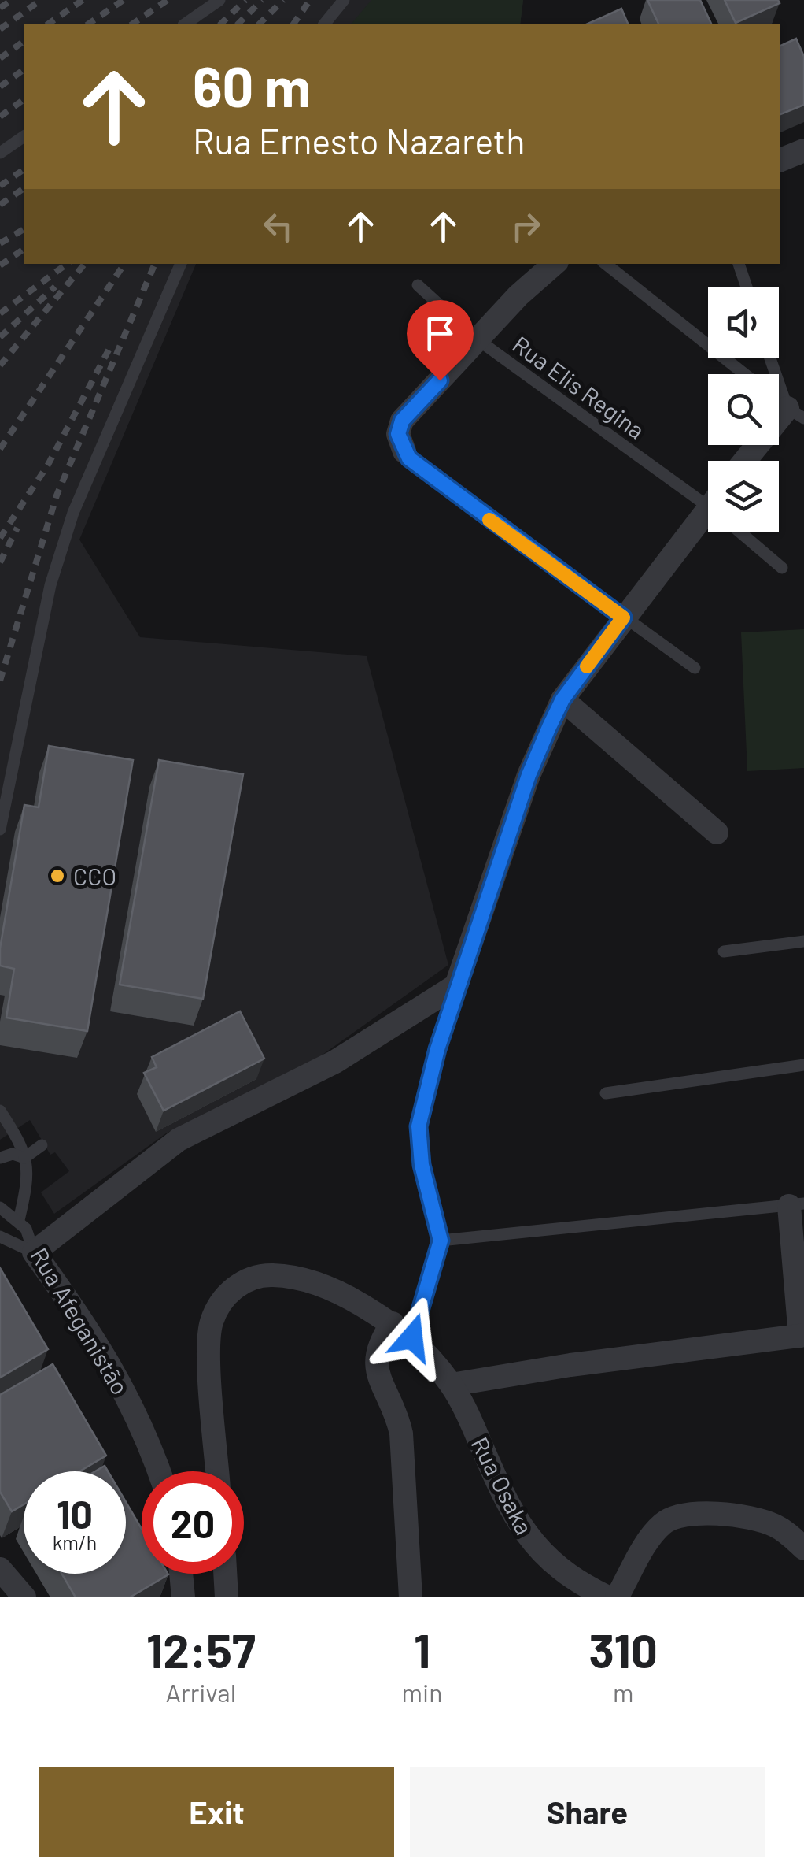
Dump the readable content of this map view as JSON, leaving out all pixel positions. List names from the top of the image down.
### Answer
{
  "streets": {
    "street": ["Rua Afeganistão", "Rua Osaka"],
    "lane": ["Rua Elis Regina"]
  },
  "places": ["CCO"],
  "page": {
    "turn": ["60 m", "Rua Ernesto Nazareth"],
    "speed": "10 km/h",
    "limit": "20",
    "eta": [
      "12:57",
      "Arrival",
      "1",
      "min",
      "310",
      "m"
    ],
    "buttons": ["Exit", "Share"]
  }
}
